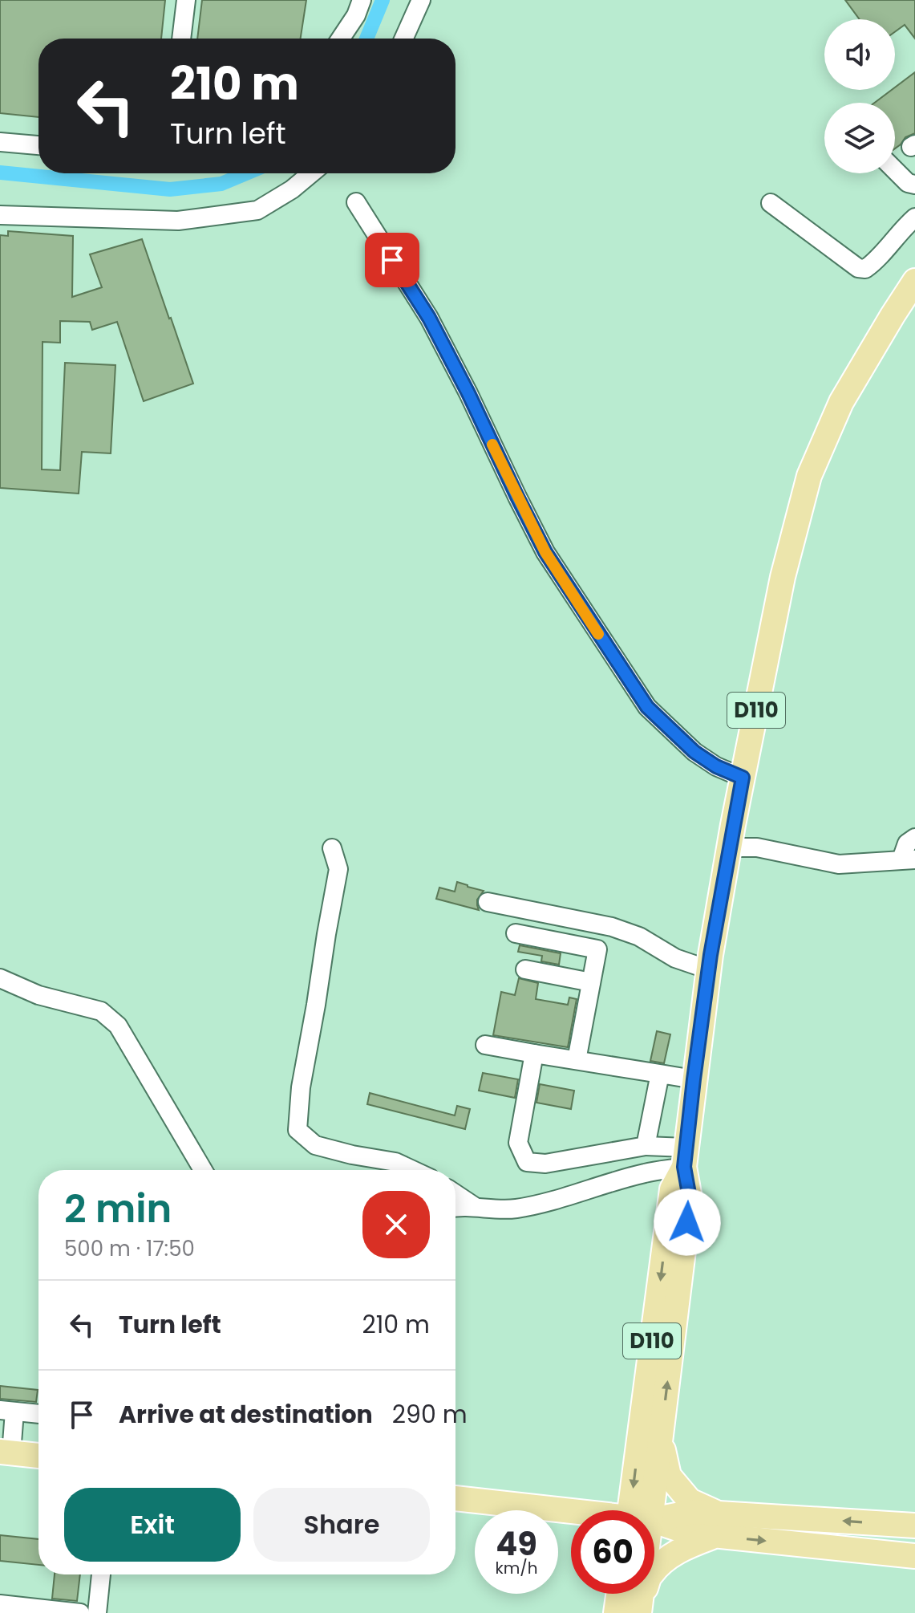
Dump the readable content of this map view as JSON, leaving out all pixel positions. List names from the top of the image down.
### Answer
{
  "streets": {
    "main road": ["D110"]
  },
  "page": {
    "turn": ["210 m", "Turn left"],
    "heading": ["2 min", "500 m · 17:50"],
    "list": [
      {
        "name": "Turn left",
        "value": "210 m"
      },
      {
        "name": "Arrive at destination",
        "value": "290 m"
      }
    ],
    "buttons": ["Exit", "Share"],
    "speed": "49 km/h",
    "limit": "60"
  }
}
